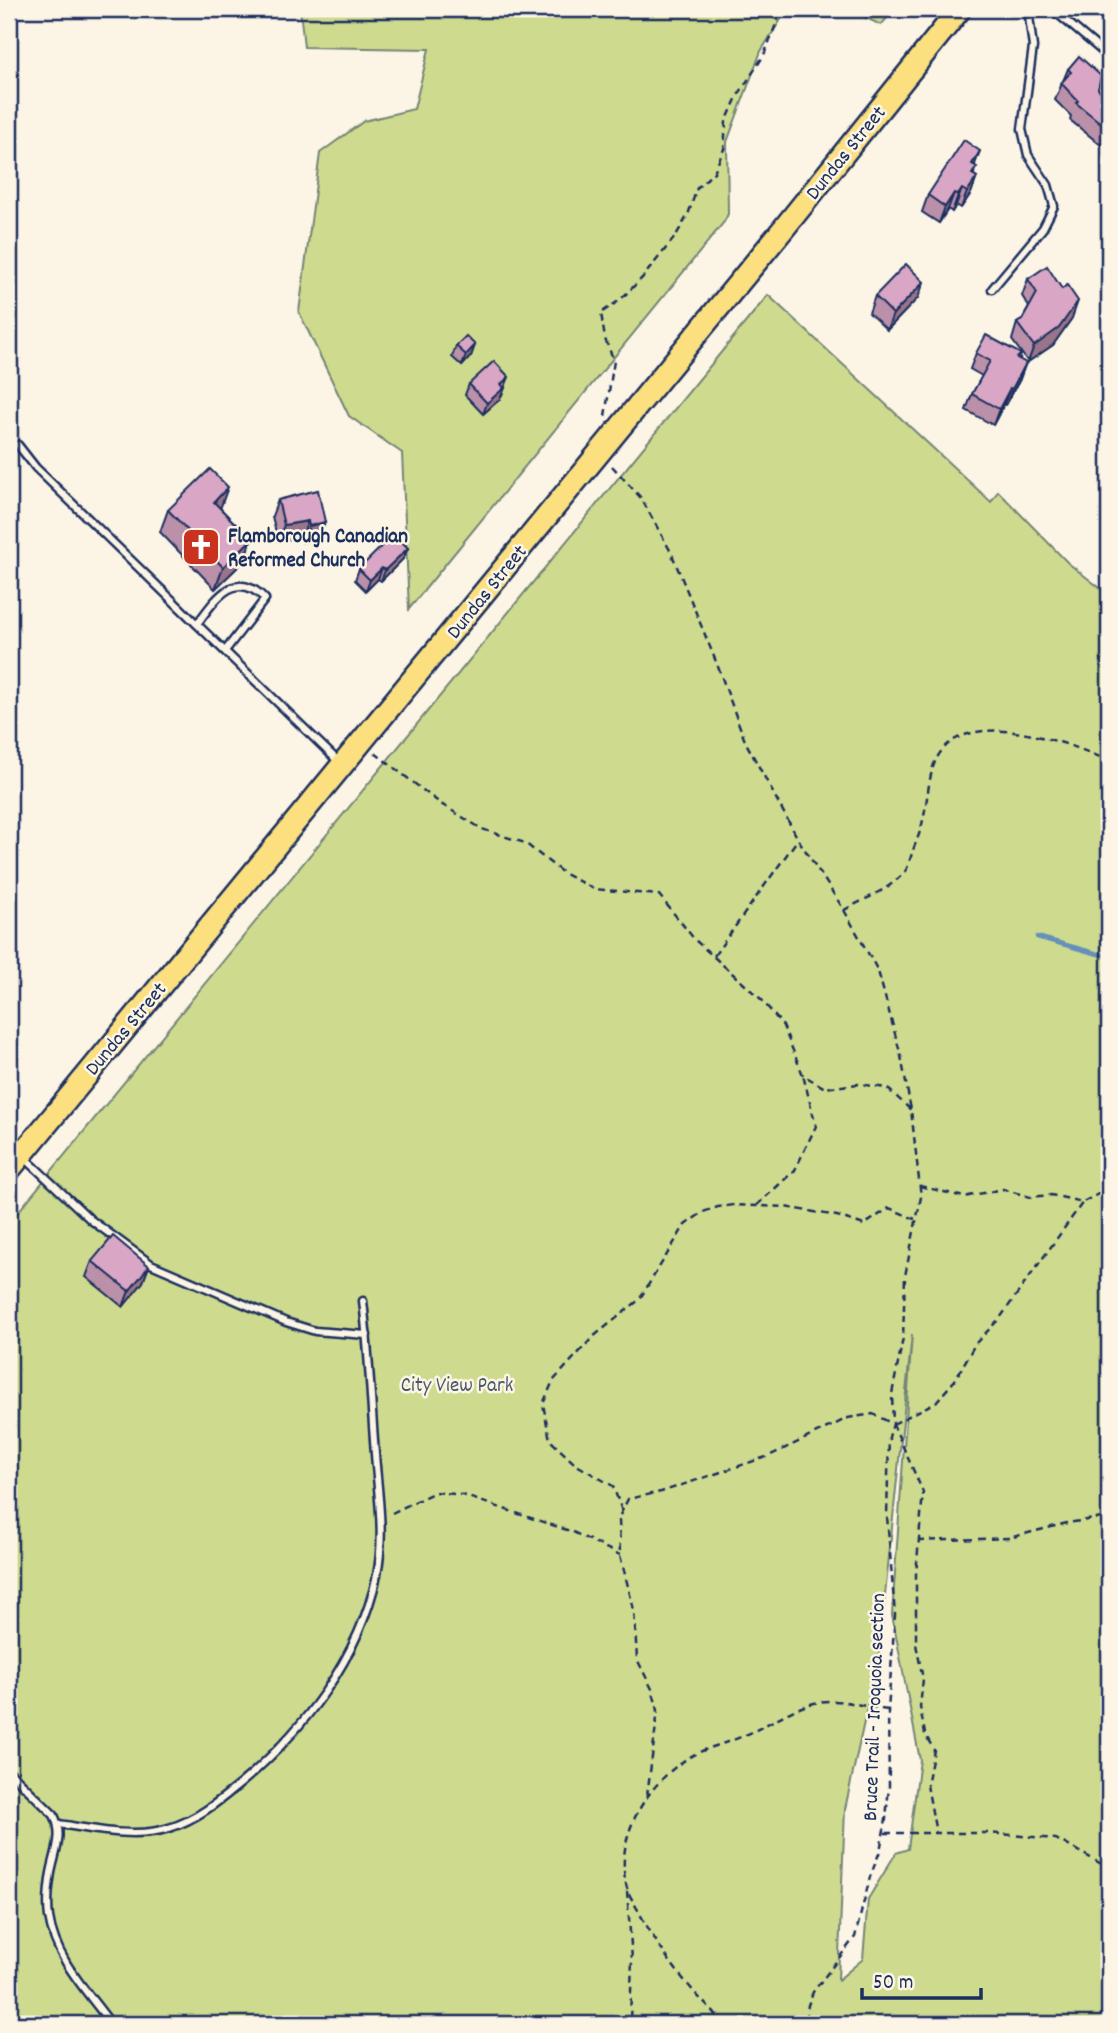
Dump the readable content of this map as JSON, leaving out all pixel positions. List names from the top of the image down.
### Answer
{
  "streets": {
    "main road": ["Dundas Street"],
    "path": ["Bruce Trail - Iroquoia section"]
  },
  "crossings": [
    ["Dundas Street", "Bruce Trail - Iroquoia section"]
  ],
  "parks": ["City View Park"],
  "places": {
    "church": ["Flamborough Canadian Reformed Church"]
  },
  "scale_bar": "50 m"
}
